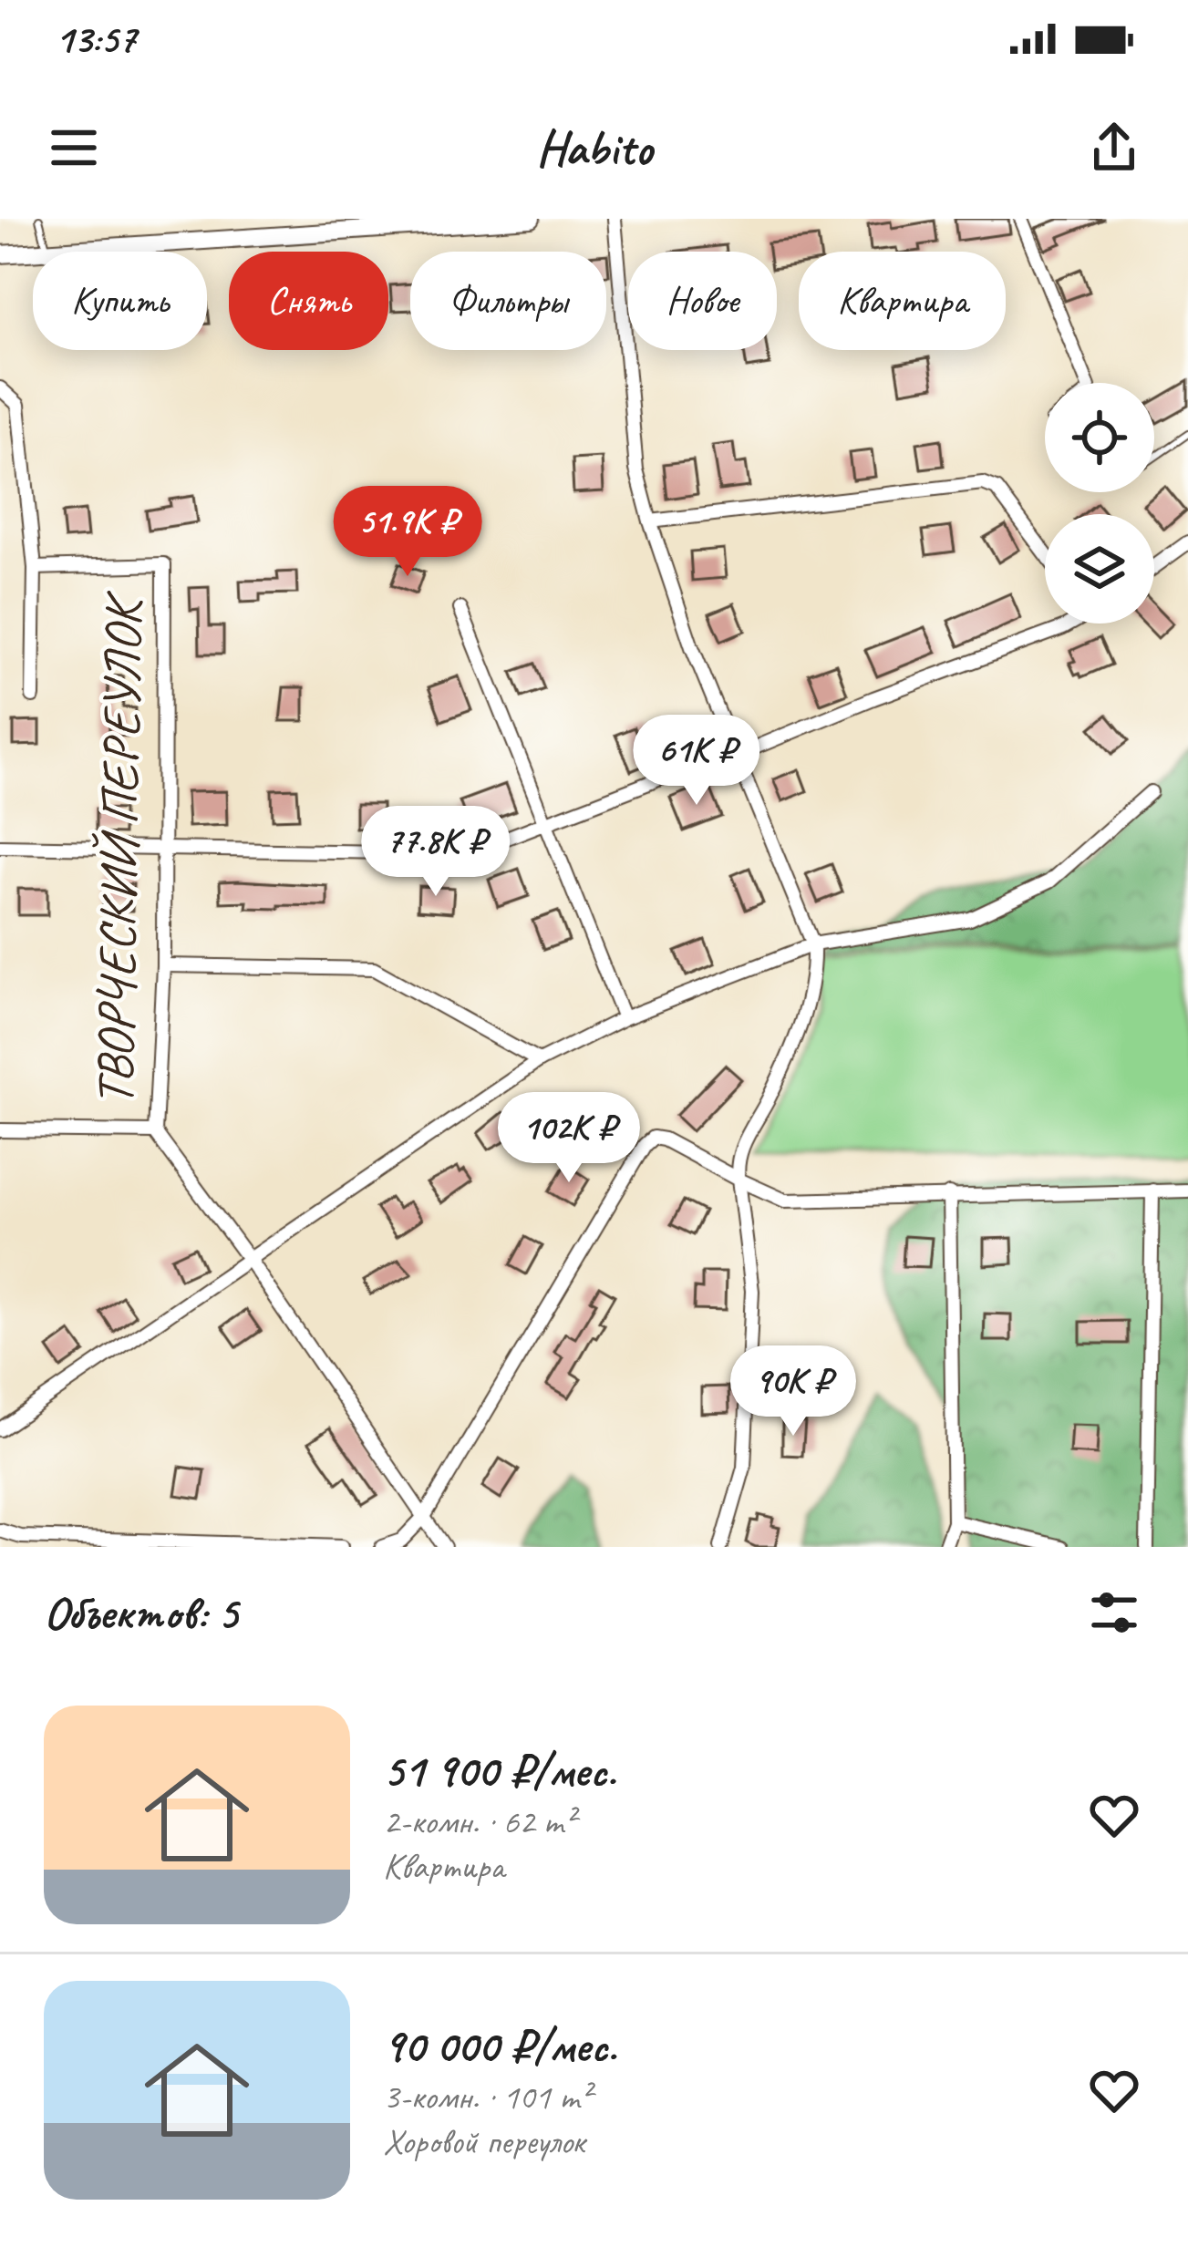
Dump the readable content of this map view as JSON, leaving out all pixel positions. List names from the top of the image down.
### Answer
{
  "streets": {
    "street": ["ТВОРЧЕСКИЙ ПЕРЕУЛОК"]
  },
  "page": {
    "status": "13:57",
    "header": "Habito",
    "chip": [
      "Купить",
      "Снять",
      "Фильтры",
      "Новое",
      "Квартира"
    ],
    "price": [
      "51.9K ₽",
      "61K ₽",
      "77.8K ₽",
      "102K ₽",
      "90K ₽"
    ],
    "heading": "Объектов: 5",
    "list": [
      {
        "name": "51 900 ₽/мес.",
        "note": "2-комн. · 62 m² · Квартира"
      },
      {
        "name": "90 000 ₽/мес.",
        "note": "3-комн. · 101 m² · Хоровой переулок"
      }
    ]
  }
}
